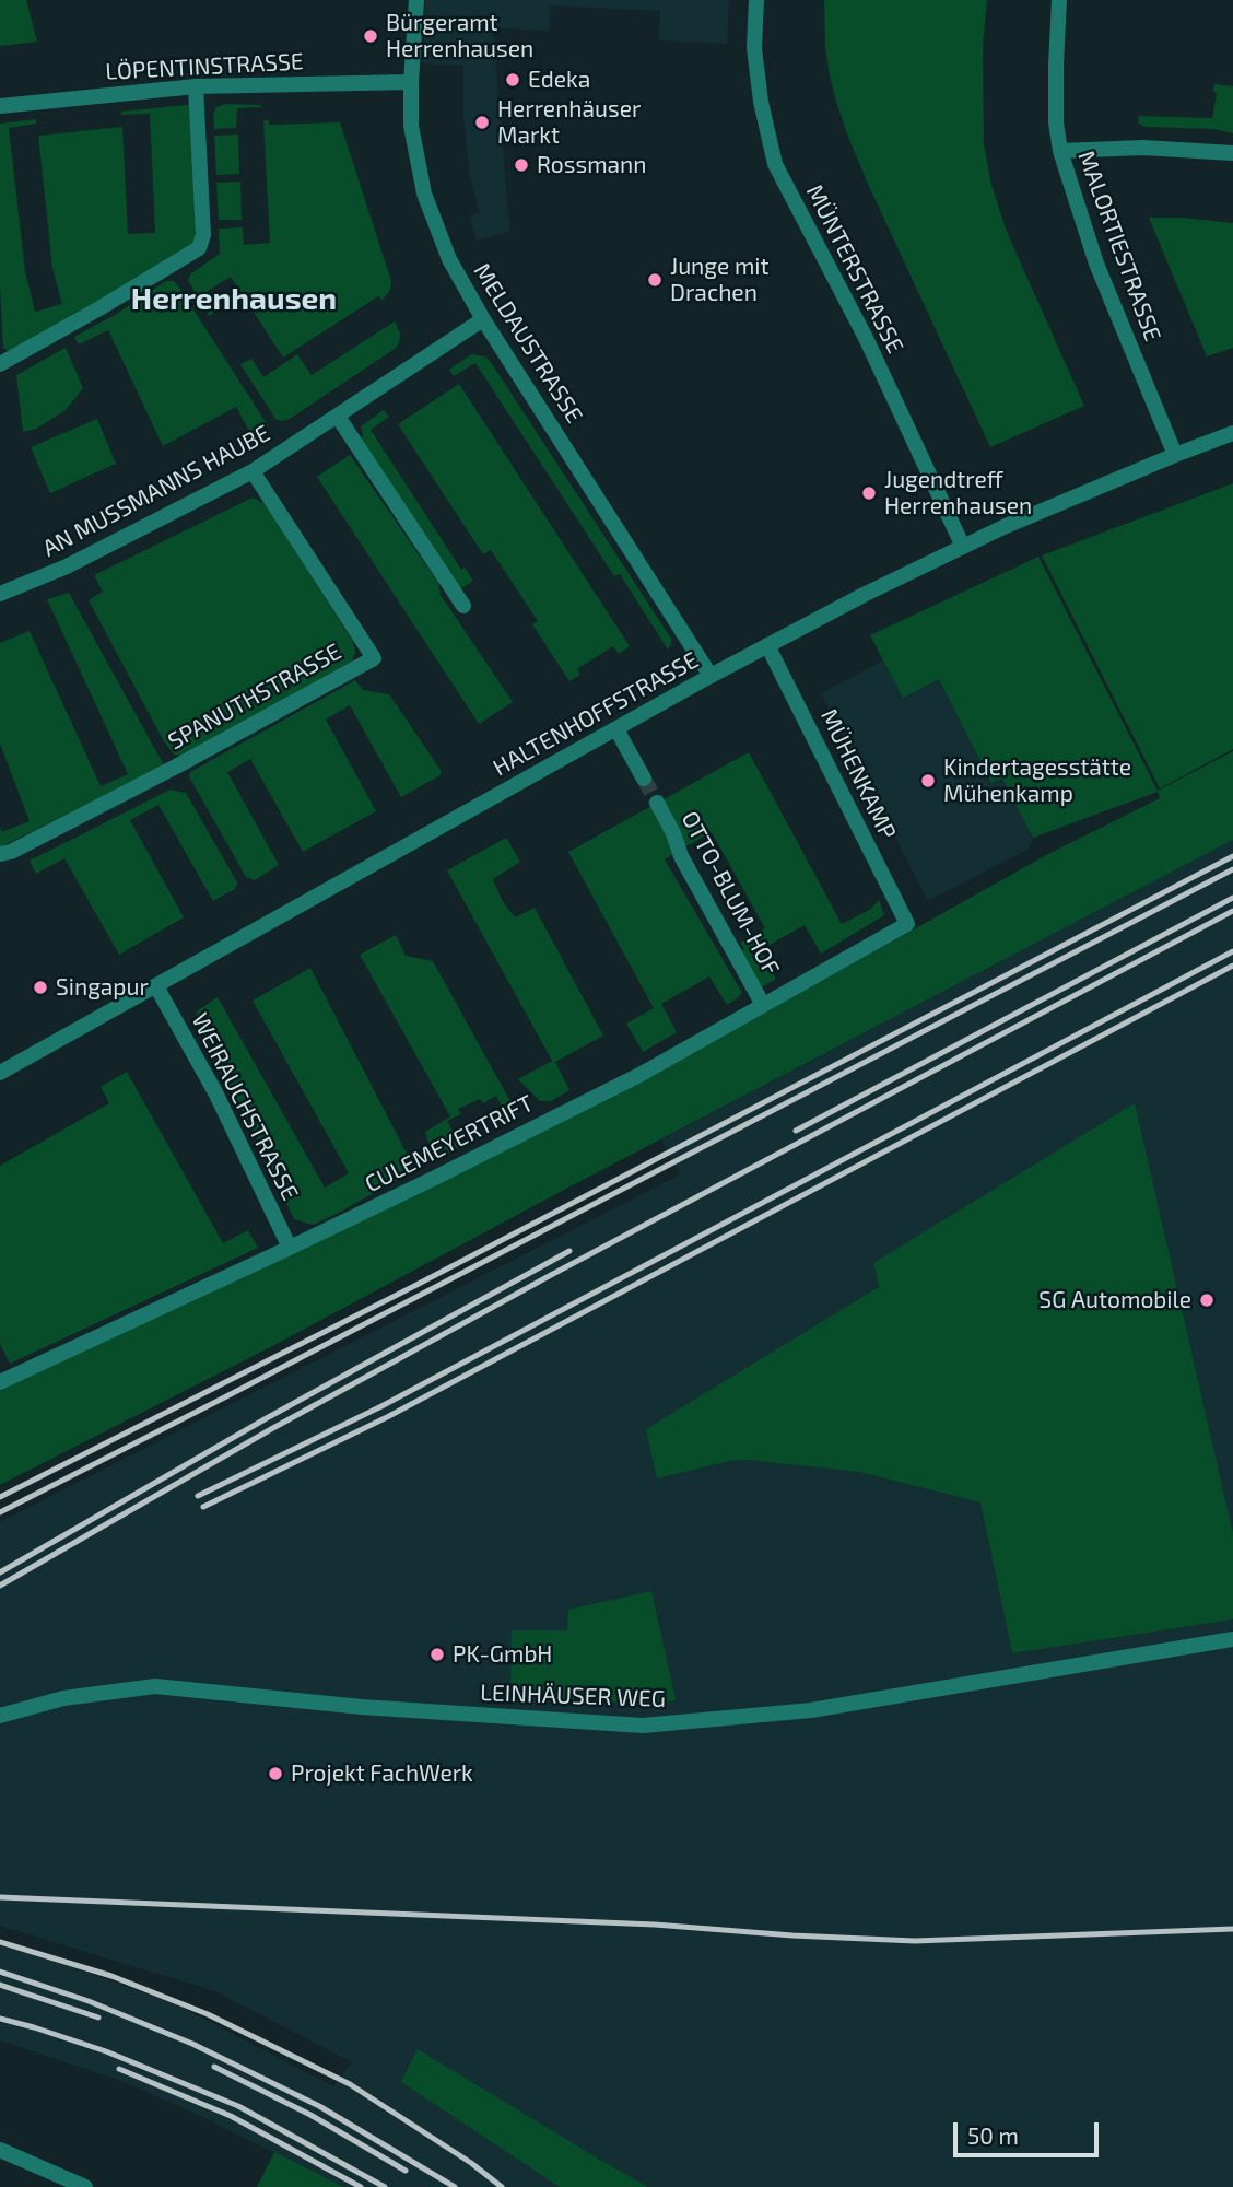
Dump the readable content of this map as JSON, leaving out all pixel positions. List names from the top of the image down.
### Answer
{
  "streets": {
    "street": [
      "LÖPENTINSTRASSE",
      "MALORTIESTRASSE",
      "MÜNTERSTRASSE",
      "MELDAUSTRASSE",
      "AN MUSSMANNS HAUBE",
      "SPANUTHSTRASSE",
      "HALTENHOFFSTRASSE",
      "MÜHENKAMP",
      "OTTO-BLUM-HOF",
      "WEIRAUCHSTRASSE",
      "CULEMEYERTRIFT",
      "LEINHÄUSER WEG"
    ]
  },
  "crossings": [
    ["LÖPENTINSTRASSE", "MELDAUSTRASSE"],
    ["MALORTIESTRASSE", "HALTENHOFFSTRASSE"],
    ["MÜNTERSTRASSE", "HALTENHOFFSTRASSE"],
    ["MELDAUSTRASSE", "AN MUSSMANNS HAUBE"],
    ["MELDAUSTRASSE", "HALTENHOFFSTRASSE"],
    ["AN MUSSMANNS HAUBE", "SPANUTHSTRASSE"],
    ["HALTENHOFFSTRASSE", "MÜHENKAMP"],
    ["HALTENHOFFSTRASSE", "WEIRAUCHSTRASSE"],
    ["MÜHENKAMP", "CULEMEYERTRIFT"],
    ["OTTO-BLUM-HOF", "CULEMEYERTRIFT"],
    ["WEIRAUCHSTRASSE", "CULEMEYERTRIFT"]
  ],
  "districts": ["Herrenhausen"],
  "places": [
    "Bürgeramt Herrenhausen",
    "Edeka",
    "Herrenhäuser Markt",
    "Rossmann",
    "Junge mit Drachen",
    "Jugendtreff Herrenhausen",
    "Kindertagesstätte Mühenkamp",
    "Singapur",
    "SG Automobile",
    "PK-GmbH",
    "Projekt FachWerk"
  ],
  "scale_bar": "50 m"
}
